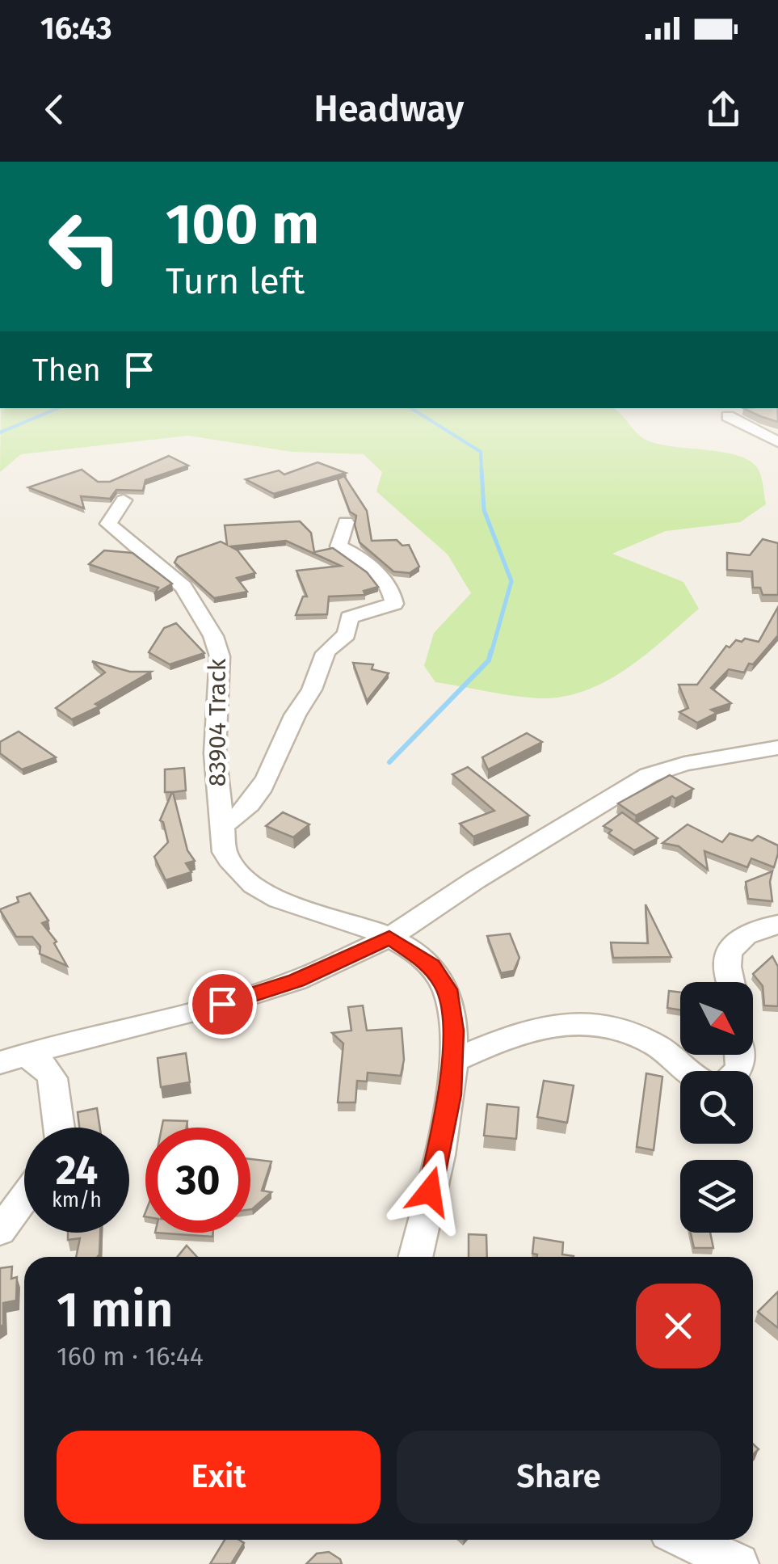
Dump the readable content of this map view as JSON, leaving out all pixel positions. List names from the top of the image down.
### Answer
{
  "streets": {
    "street": ["83904 Track"]
  },
  "north": "bottom right",
  "page": {
    "status": "16:43",
    "header": "Headway",
    "turn": ["100 m", "Turn left"],
    "then": "Then",
    "speed": "24 km/h",
    "limit": "30",
    "heading": ["1 min", "160 m · 16:44"],
    "buttons": ["Exit", "Share"]
  }
}
